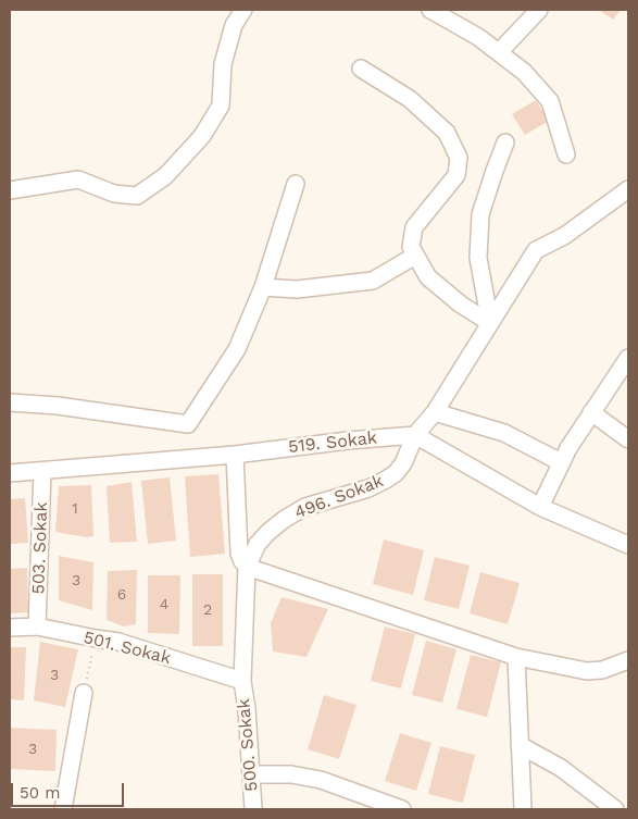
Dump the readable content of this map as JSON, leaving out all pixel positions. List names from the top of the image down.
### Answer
{
  "streets": {
    "street": [
      "519. Sokak",
      "496. Sokak",
      "503. Sokak",
      "501. Sokak",
      "500. Sokak"
    ]
  },
  "crossings": [
    ["519. Sokak", "496. Sokak"],
    ["519. Sokak", "503. Sokak"],
    ["496. Sokak", "501. Sokak"],
    ["496. Sokak", "500. Sokak"],
    ["503. Sokak", "501. Sokak"],
    ["501. Sokak", "500. Sokak"]
  ],
  "house_numbers": [
    "1",
    "3",
    "6",
    "4",
    "2",
    "3",
    "3"
  ],
  "scale_bar": "50 m"
}
